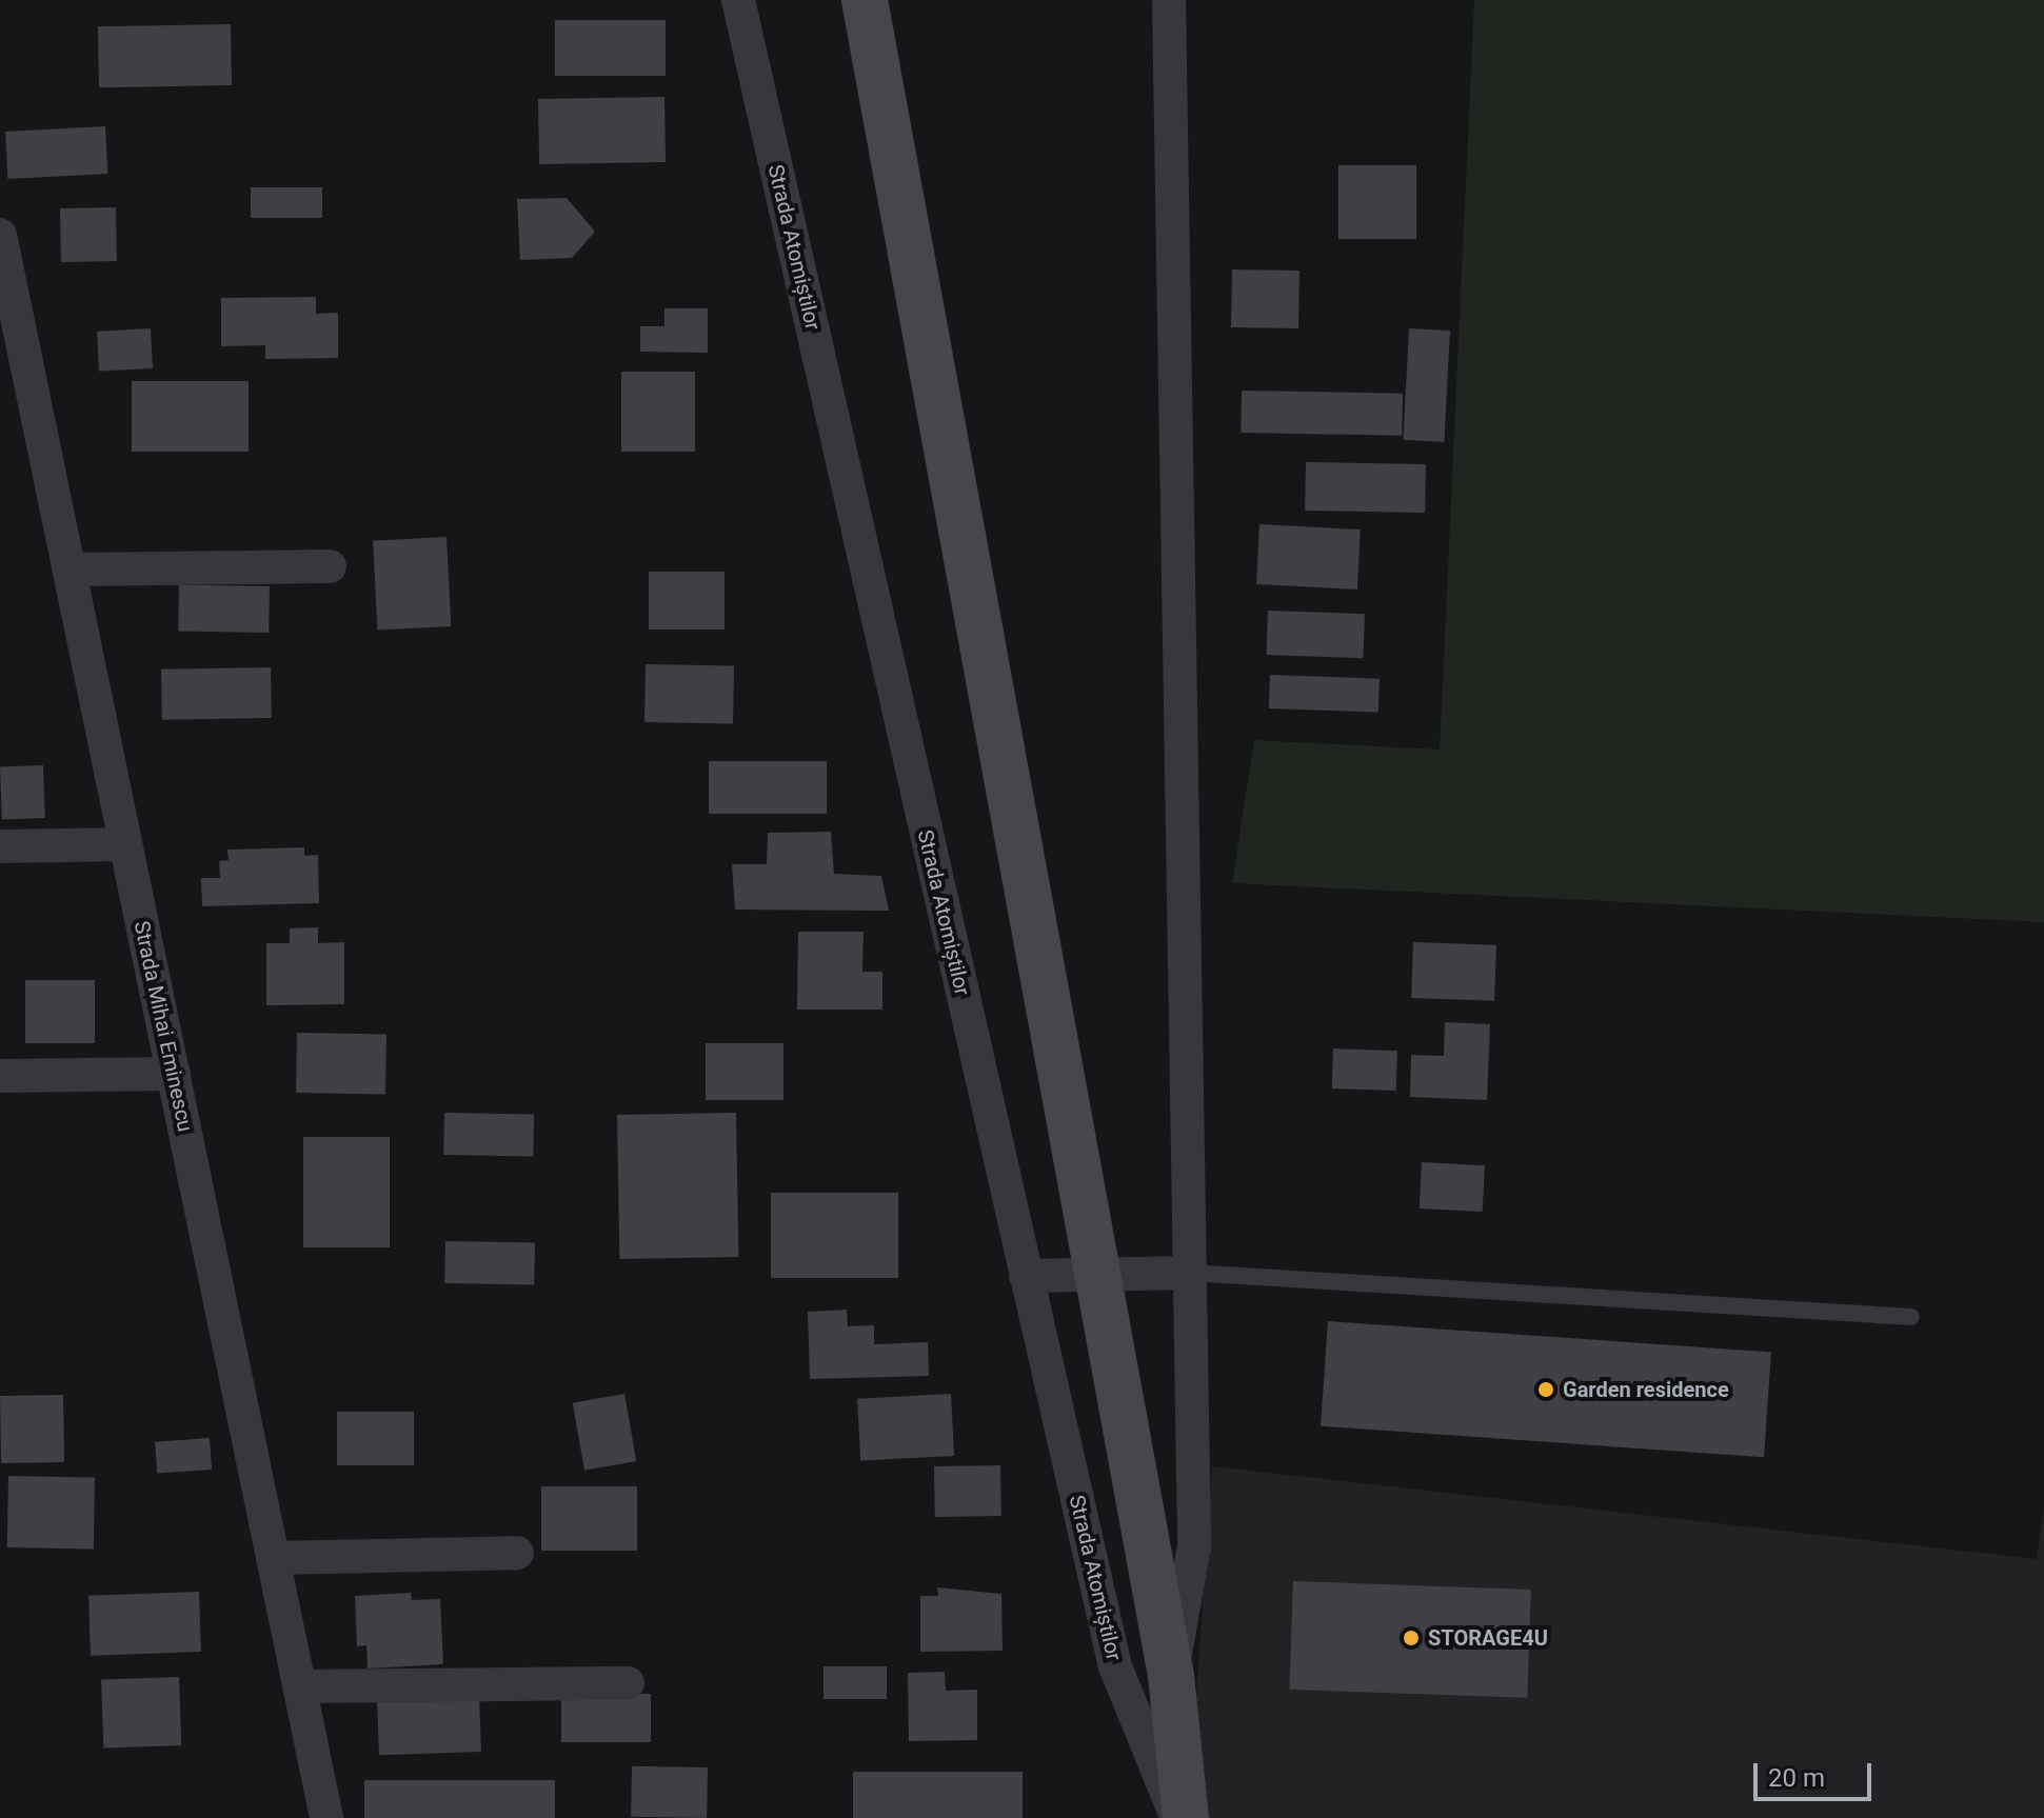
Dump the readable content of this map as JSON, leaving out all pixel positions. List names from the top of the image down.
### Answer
{
  "streets": {
    "street": ["Strada Atomiștilor", "Strada Mihai Eminescu"]
  },
  "places": ["Garden residence", "STORAGE4U"],
  "scale_bar": "20 m"
}
